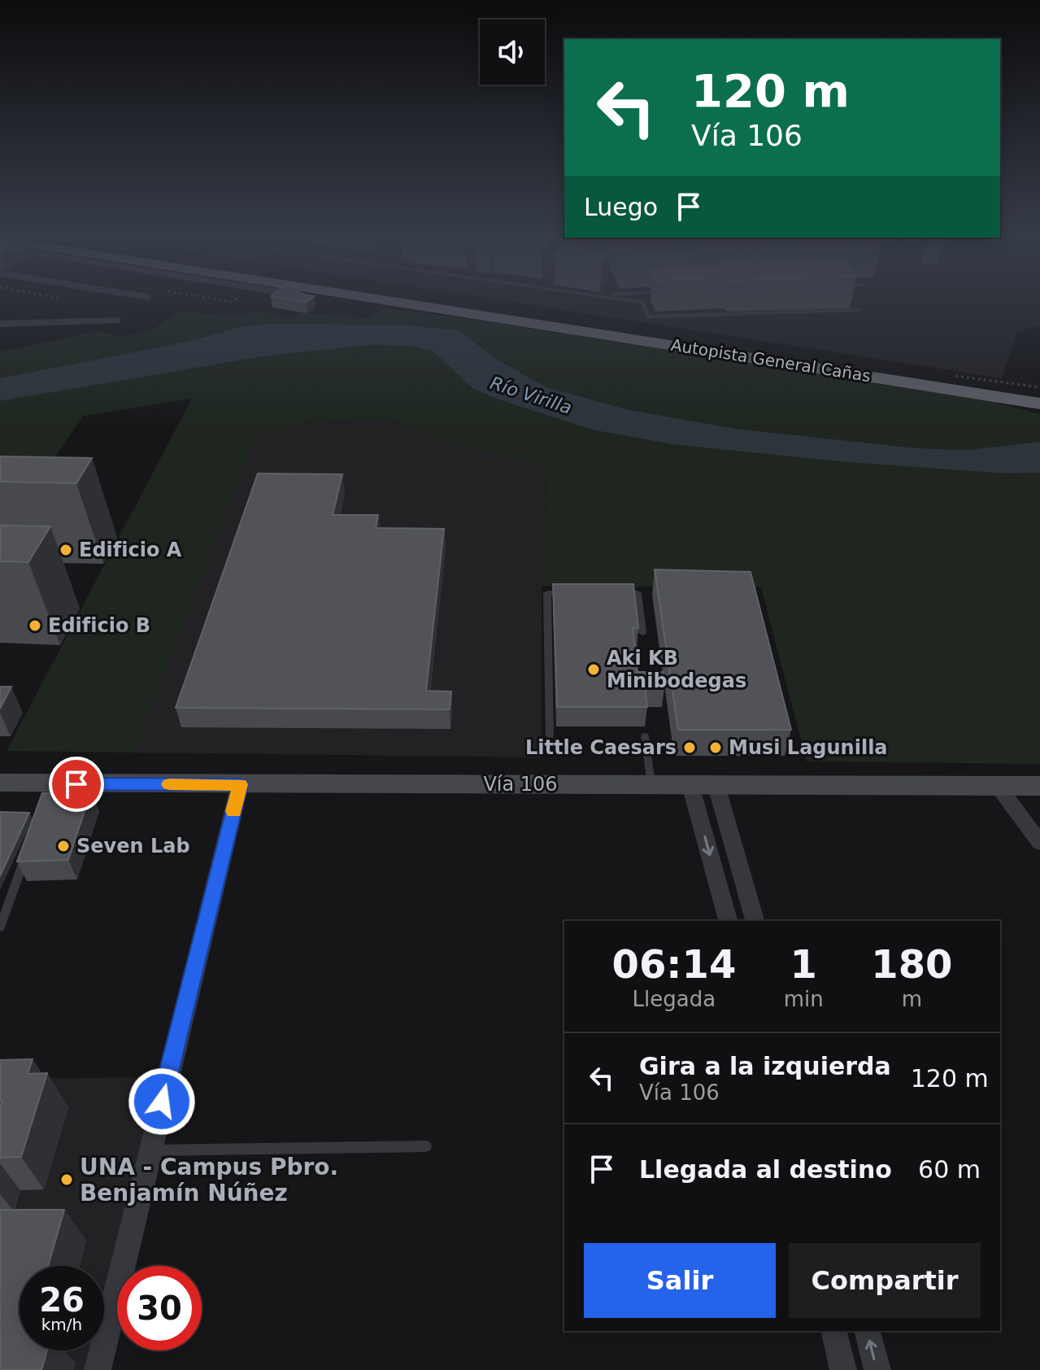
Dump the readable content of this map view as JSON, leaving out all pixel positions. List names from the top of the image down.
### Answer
{
  "streets": {
    "highway": ["Autopista General Cañas"],
    "main road": ["Vía 106"]
  },
  "water": ["Río Virilla"],
  "places": [
    "Edificio A",
    "Edificio B",
    "Aki KB Minibodegas",
    "Little Caesars",
    "Musi Lagunilla",
    "Seven Lab",
    "UNA - Campus Pbro. Benjamín Núñez"
  ],
  "page": {
    "turn": ["120 m", "Vía 106"],
    "then": "Luego",
    "eta": [
      "06:14",
      "Llegada",
      "1",
      "min",
      "180",
      "m"
    ],
    "list": [
      {
        "name": "Gira a la izquierda",
        "note": "Vía 106",
        "value": "120 m"
      },
      {
        "name": "Llegada al destino",
        "value": "60 m"
      }
    ],
    "buttons": ["Salir", "Compartir"],
    "speed": "26 km/h",
    "limit": "30"
  }
}
